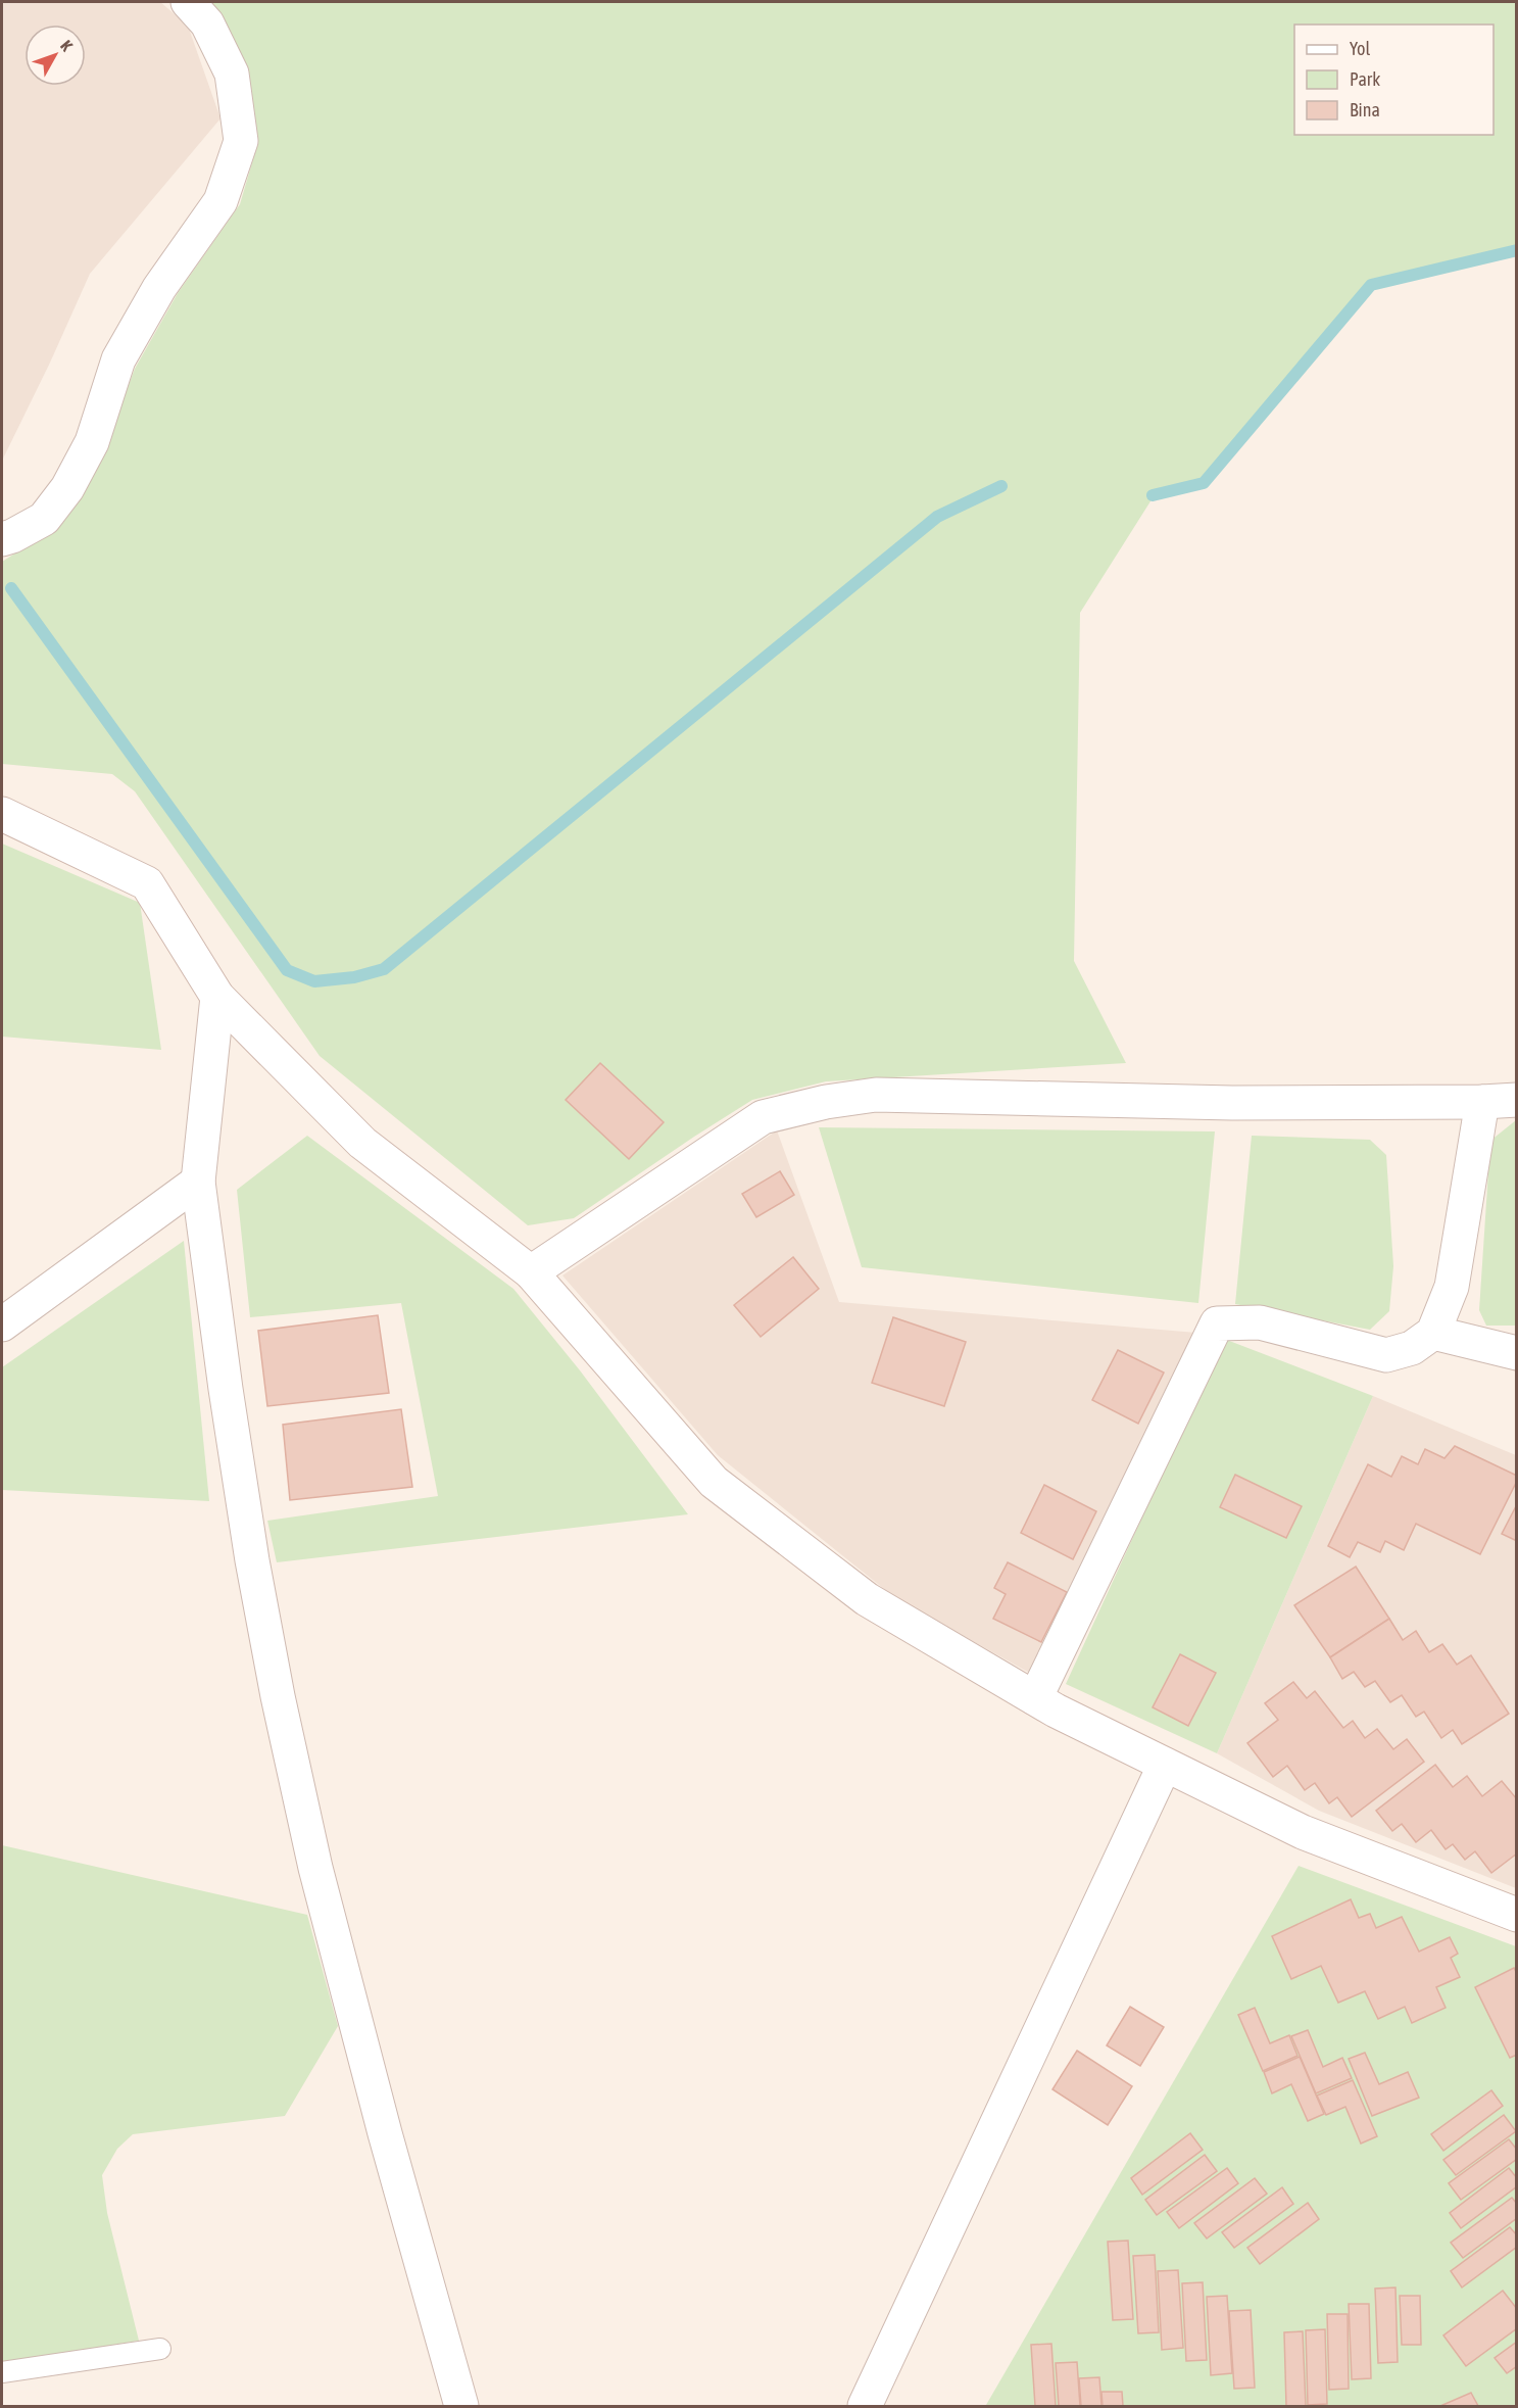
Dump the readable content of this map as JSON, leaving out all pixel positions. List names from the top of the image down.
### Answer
{
  "legend": ["Yol", "Park", "Bina"],
  "north": "top right"
}
